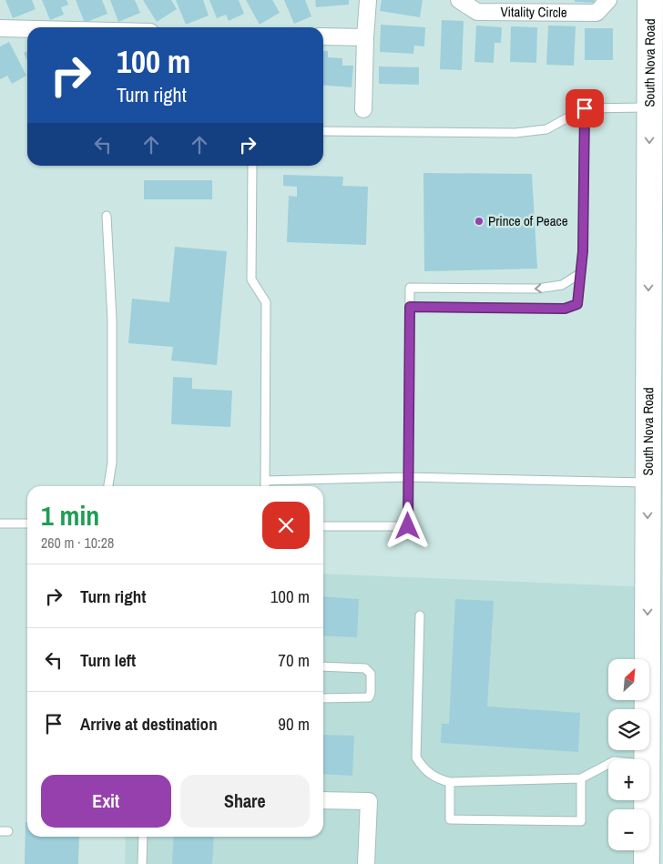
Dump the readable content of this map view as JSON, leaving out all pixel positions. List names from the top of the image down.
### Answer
{
  "streets": {
    "main road": ["South Nova Road"],
    "street": ["Vitality Circle"]
  },
  "one_way": ["South Nova Road"],
  "places": ["Prince of Peace"],
  "north": "top right",
  "page": {
    "turn": ["100 m", "Turn right"],
    "heading": ["1 min", "260 m · 10:28"],
    "list": [
      {
        "name": "Turn right",
        "value": "100 m"
      },
      {
        "name": "Turn left",
        "value": "70 m"
      },
      {
        "name": "Arrive at destination",
        "value": "90 m"
      }
    ],
    "map_buttons": ["+", "−"],
    "buttons": ["Exit", "Share"]
  }
}
